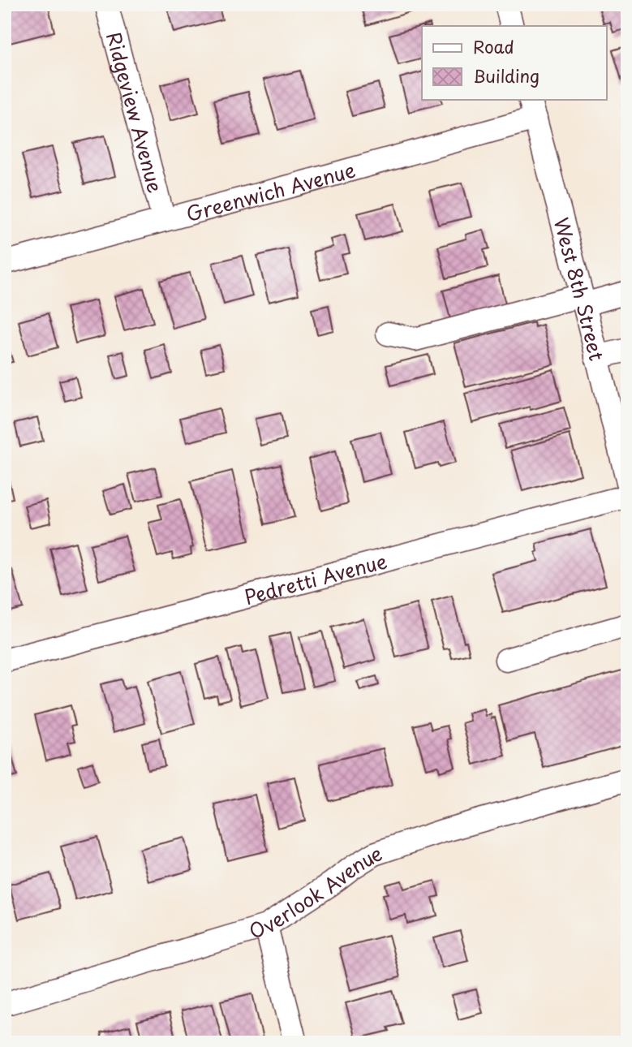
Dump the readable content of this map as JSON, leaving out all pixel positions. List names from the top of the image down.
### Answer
{
  "streets": {
    "street": [
      "Ridgeview Avenue",
      "Greenwich Avenue",
      "West 8th Street",
      "Pedretti Avenue",
      "Overlook Avenue"
    ]
  },
  "crossings": [
    ["Ridgeview Avenue", "Greenwich Avenue"],
    ["Greenwich Avenue", "West 8th Street"]
  ],
  "legend": ["Road", "Building"]
}
